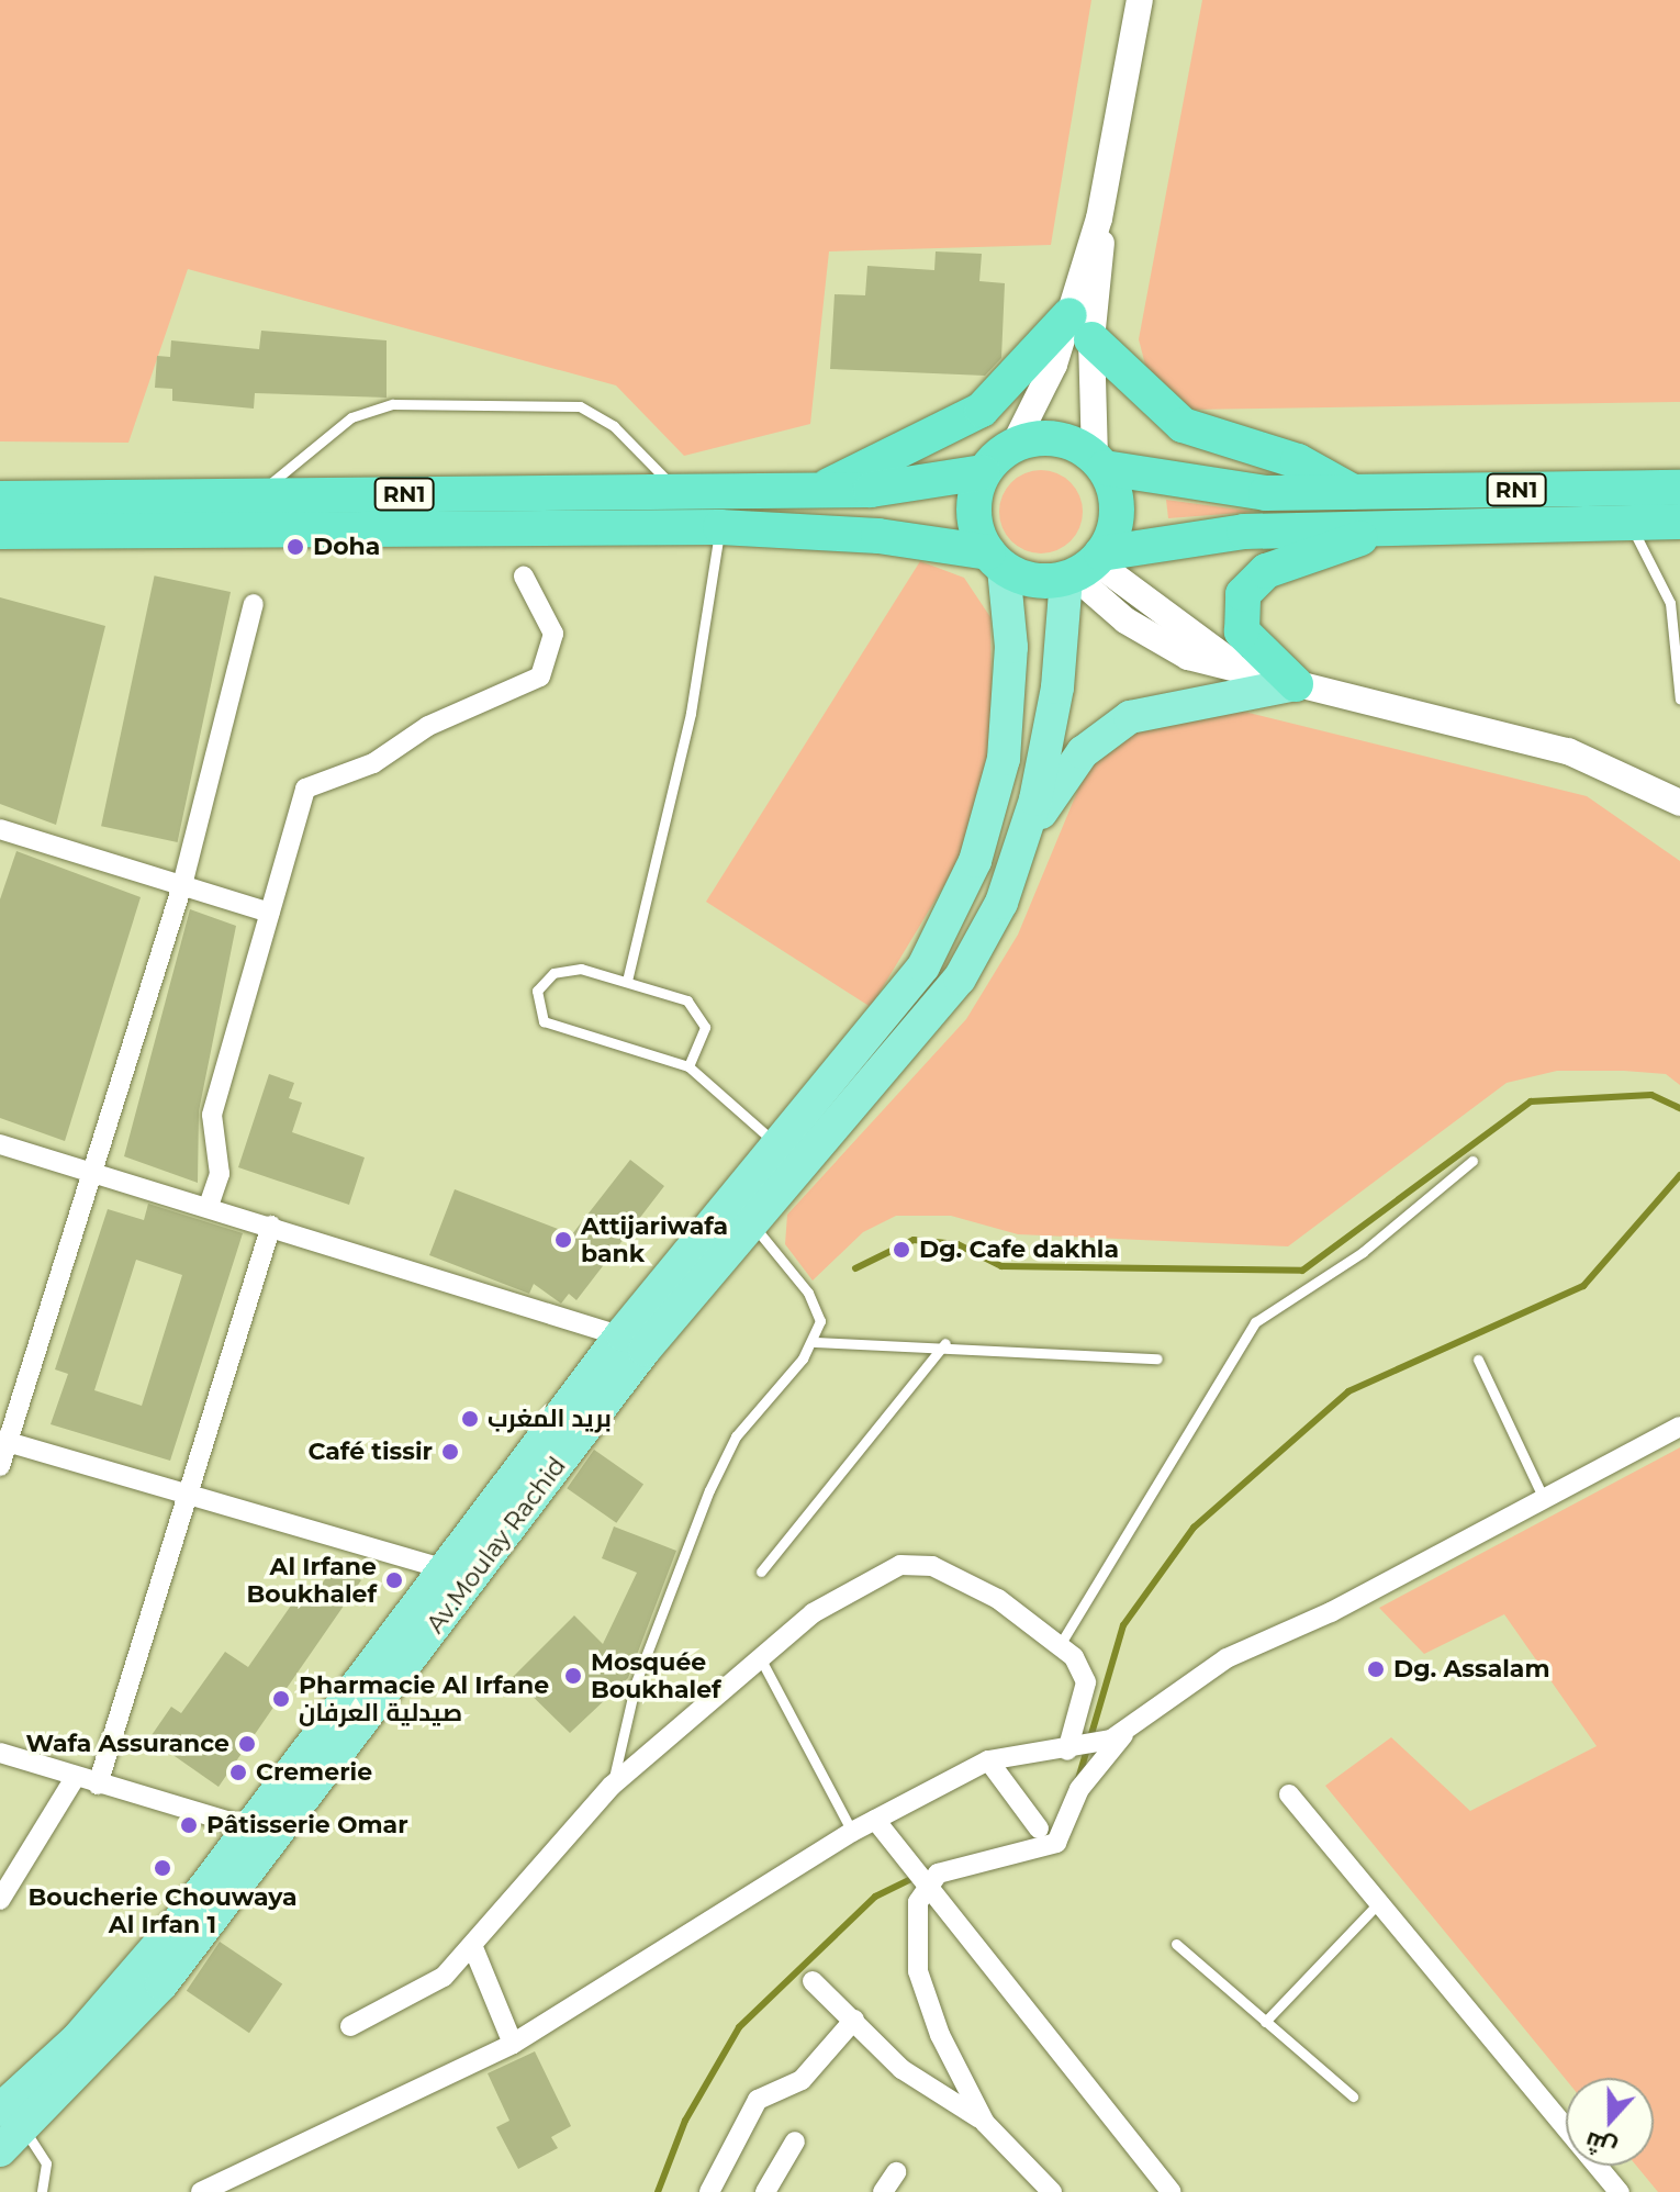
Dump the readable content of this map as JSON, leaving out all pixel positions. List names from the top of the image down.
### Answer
{
  "streets": {
    "highway": ["RN1"],
    "main road": ["Av.Moulay Rachid"]
  },
  "crossings": [
    ["RN1", "Av.Moulay Rachid"]
  ],
  "places": [
    "Doha",
    "Attijariwafa bank",
    "Dg. Cafe dakhla",
    "بريد المغرب",
    "Café tissir",
    "Al Irfane Boukhalef",
    "Dg. Assalam",
    "Mosquée Boukhalef",
    "Pharmacie Al Irfane صيدلية العرفان",
    "Wafa Assurance",
    "Cremerie",
    "Pâtisserie Omar",
    "Boucherie Chouwaya Al Irfan 1"
  ],
  "north": "bottom"
}
